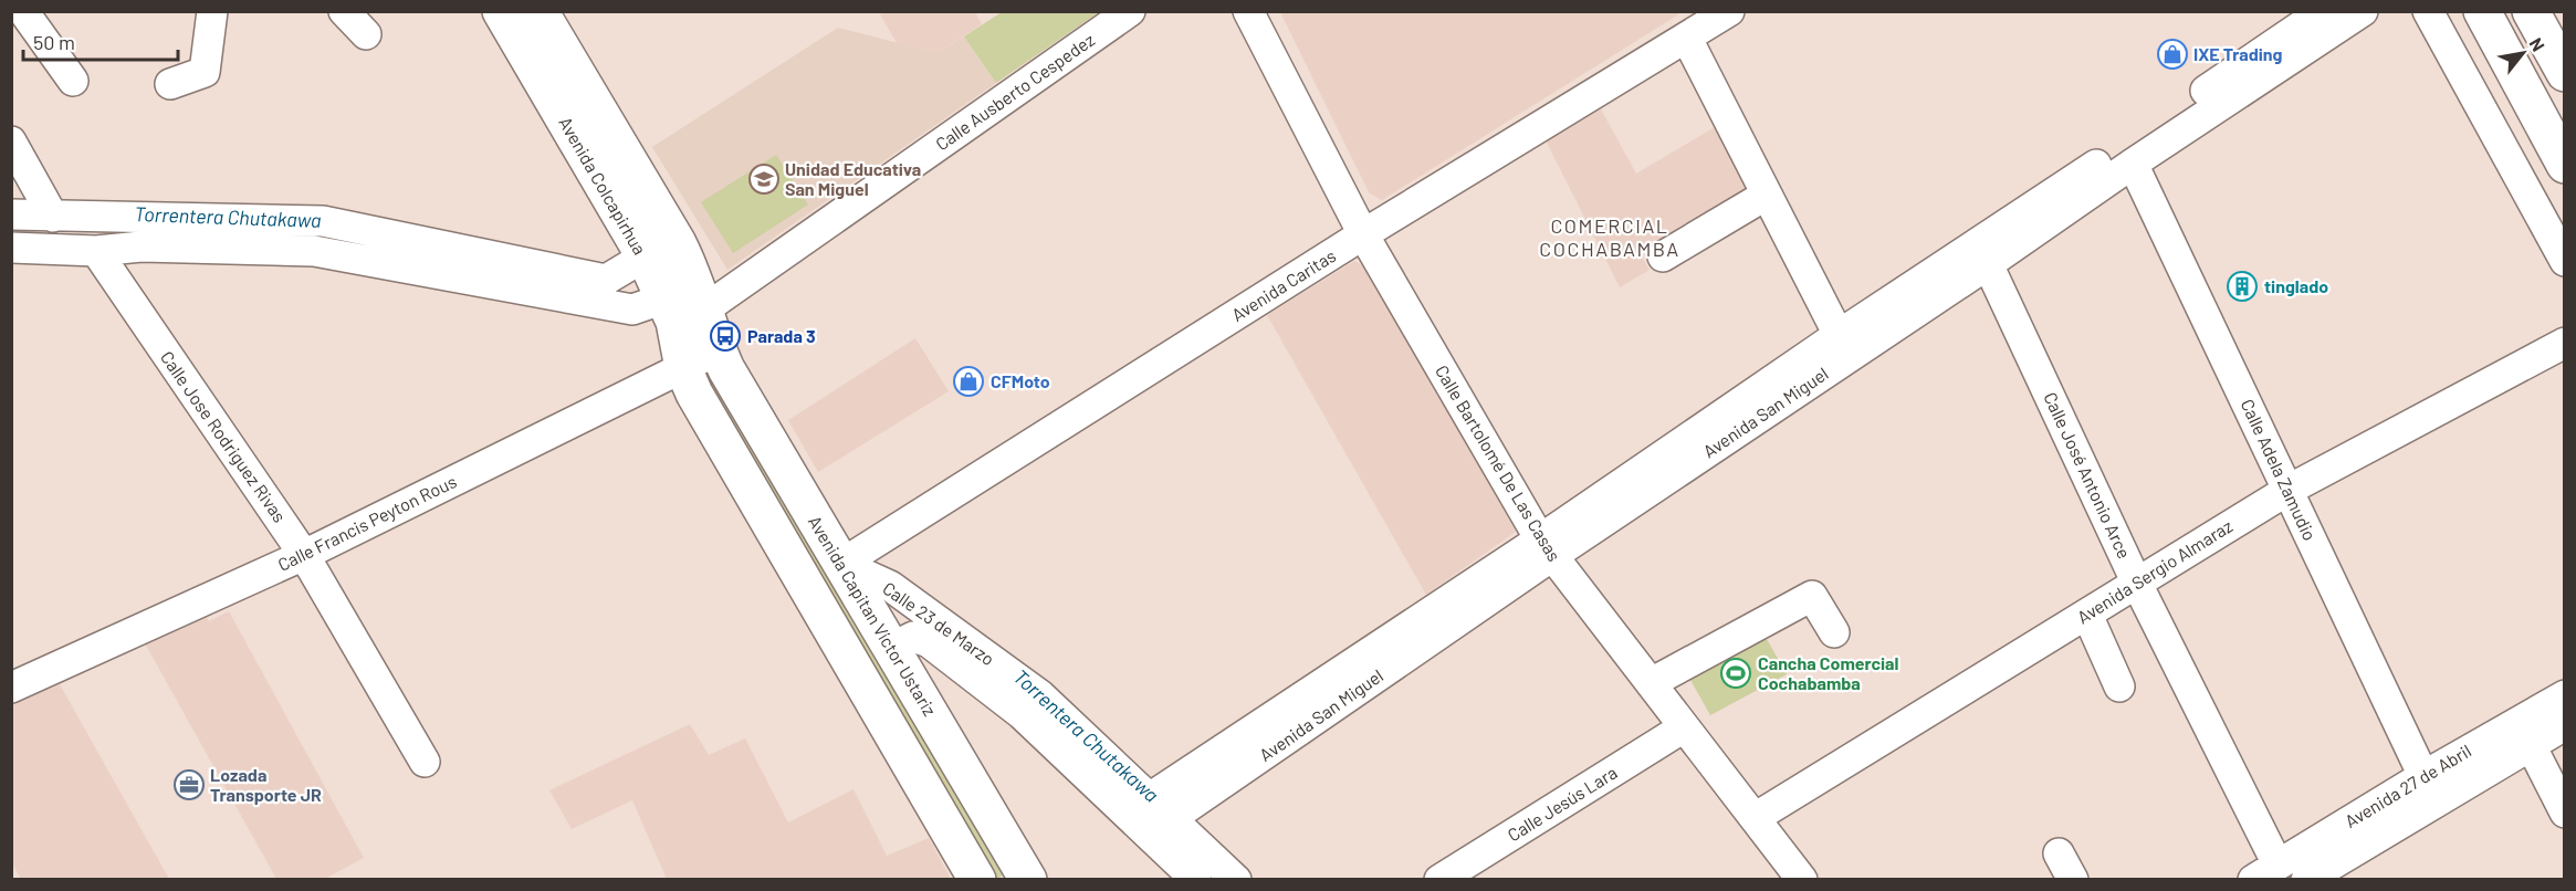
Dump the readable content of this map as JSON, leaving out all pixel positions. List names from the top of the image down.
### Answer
{
  "streets": {
    "main road": ["Avenida Colcapirhua", "Avenida Capitan Víctor Ustariz"],
    "street": [
      "Calle Ausberto Cespedez",
      "Avenida Caritas",
      "Avenida San Miguel",
      "Calle Jose Rodriguez Rivas",
      "Calle Bartolomé De Las Casas",
      "Calle Adela Zamudio",
      "Calle José Antonio Arce",
      "Calle Francis Peyton Rous",
      "Avenida Sergio Almaraz",
      "Calle 23 de Marzo",
      "Avenida 27 de Abril",
      "Calle Jesús Lara"
    ]
  },
  "crossings": [
    ["Calle Ausberto Cespedez", "Avenida Colcapirhua"],
    ["Avenida Colcapirhua", "Calle Francis Peyton Rous"],
    ["Avenida Colcapirhua", "Avenida Capitan Víctor Ustariz"],
    ["Avenida Caritas", "Calle Bartolomé De Las Casas"],
    ["Avenida Caritas", "Avenida Capitan Víctor Ustariz"],
    ["Avenida Caritas", "Calle 23 de Marzo"],
    ["Avenida San Miguel", "Calle Bartolomé De Las Casas"],
    ["Avenida San Miguel", "Calle Adela Zamudio"],
    ["Avenida San Miguel", "Calle José Antonio Arce"],
    ["Avenida San Miguel", "Calle 23 de Marzo"],
    ["Calle Jose Rodriguez Rivas", "Calle Francis Peyton Rous"],
    ["Calle Bartolomé De Las Casas", "Avenida Sergio Almaraz"],
    ["Calle Bartolomé De Las Casas", "Calle Jesús Lara"],
    ["Calle Adela Zamudio", "Avenida Sergio Almaraz"],
    ["Calle Adela Zamudio", "Avenida 27 de Abril"],
    ["Calle José Antonio Arce", "Avenida Sergio Almaraz"],
    ["Calle José Antonio Arce", "Avenida 27 de Abril"],
    ["Calle Francis Peyton Rous", "Avenida Capitan Víctor Ustariz"],
    ["Avenida Capitan Víctor Ustariz", "Calle 23 de Marzo"]
  ],
  "districts": ["COMERCIAL COCHABAMBA"],
  "water": ["Torrentera Chutakawa"],
  "places": {
    "shop": ["IXE Trading", "CFMoto"],
    "school or university": ["Unidad Educativa San Miguel"],
    "building": ["tinglado"],
    "bus stop": ["Parada 3"],
    "sports": ["Cancha Comercial Cochabamba"],
    "office": ["Lozada Transporte JR"]
  },
  "scale_bar": "50 m",
  "north": "top right"
}
